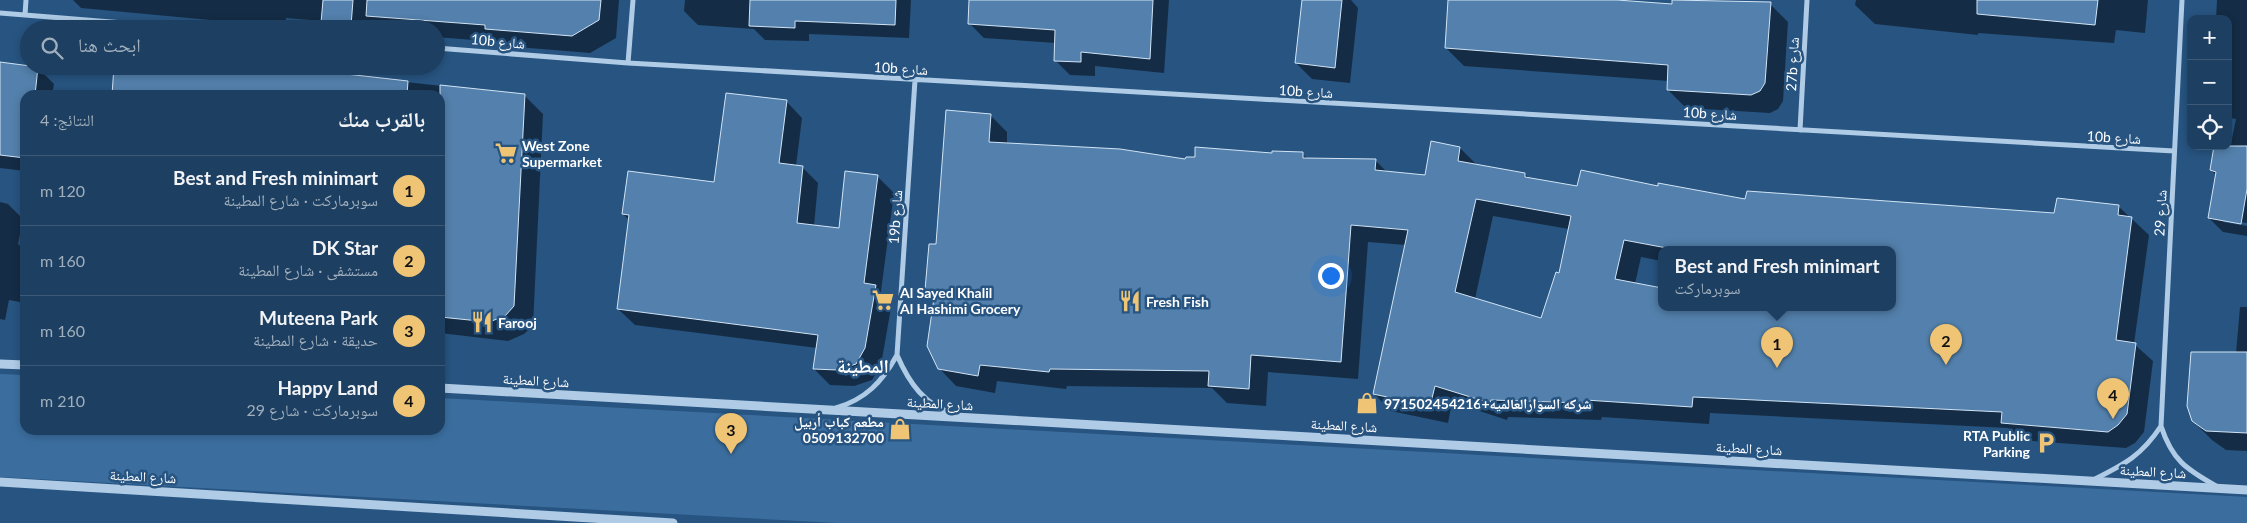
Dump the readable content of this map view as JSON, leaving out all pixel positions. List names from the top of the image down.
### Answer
{
  "streets": {
    "street": [
      "10b شارع",
      "27b شارع",
      "شارع 29",
      "19b شارع",
      "شارع المطينة"
    ]
  },
  "crossings": [
    ["10b شارع", "27b شارع"],
    ["10b شارع", "شارع 29"],
    ["10b شارع", "19b شارع"],
    ["شارع 29", "شارع المطينة"],
    ["19b شارع", "شارع المطينة"]
  ],
  "districts": ["المطينة"],
  "places": {
    "supermarket": ["West Zone Supermarket", "Al Sayed Khalil Al Hashimi Grocery"],
    "restaurant": ["Fresh Fish", "Farooj"],
    "shop": ["شركه السوارالعالميه+971502454216", "مطعم كباب أربيل 0509132700"],
    "parking": ["RTA Public Parking"]
  },
  "page": {
    "map_buttons": ["+", "−"],
    "search": "ابحث هنا",
    "heading": ["بالقرب منك", "النتائج: 4"],
    "list": [
      {
        "mark": "1",
        "name": "Best and Fresh minimart",
        "note": "سوبرماركت · شارع المطينة",
        "value": "120 m"
      },
      {
        "mark": "2",
        "name": "DK Star",
        "note": "مستشفى · شارع المطينة",
        "value": "160 m"
      },
      {
        "mark": "3",
        "name": "Muteena Park",
        "note": "حديقة · شارع المطينة",
        "value": "160 m"
      },
      {
        "mark": "4",
        "name": "Happy Land",
        "note": "سوبرماركت · شارع 29",
        "value": "210 m"
      }
    ],
    "popup": ["Best and Fresh minimart", "سوبرماركت"],
    "pins": [
      "2",
      "1",
      "4",
      "3"
    ]
  }
}
